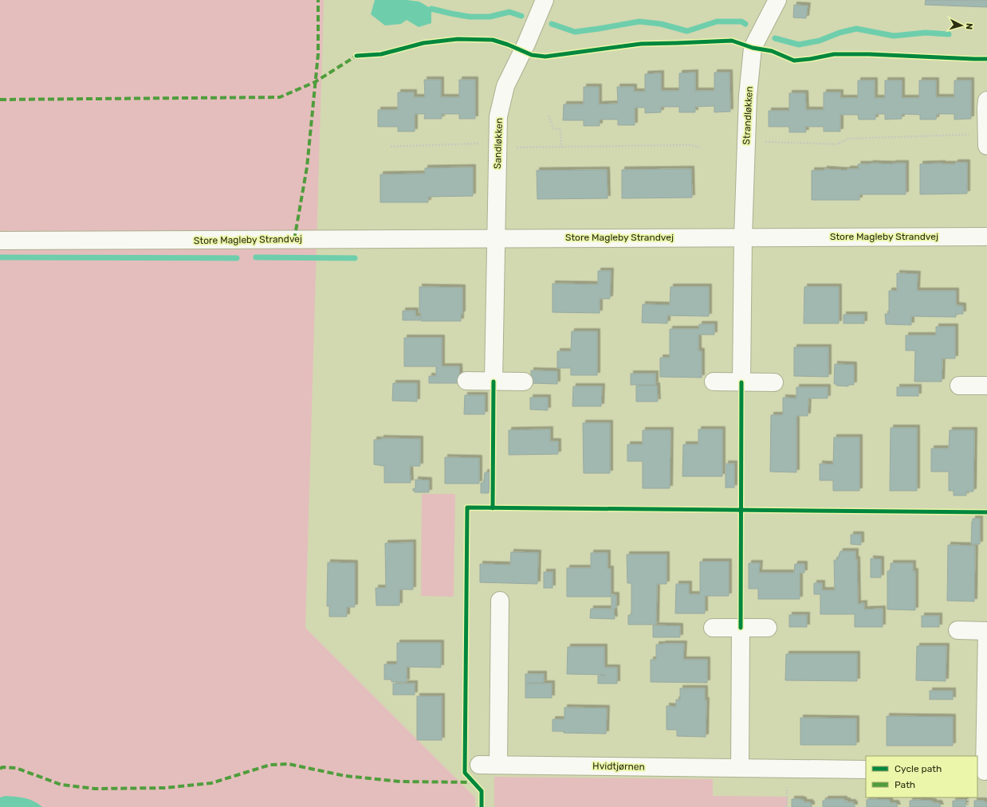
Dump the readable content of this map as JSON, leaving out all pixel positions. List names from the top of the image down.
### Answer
{
  "streets": {
    "street": [
      "Strandløkken",
      "Sandløkken",
      "Store Magleby Strandvej",
      "Hvidtjørnen"
    ]
  },
  "crossings": [
    ["Strandløkken", "Store Magleby Strandvej"],
    ["Sandløkken", "Store Magleby Strandvej"]
  ],
  "legend": ["Cycle path", "Path"],
  "north": "right"
}
